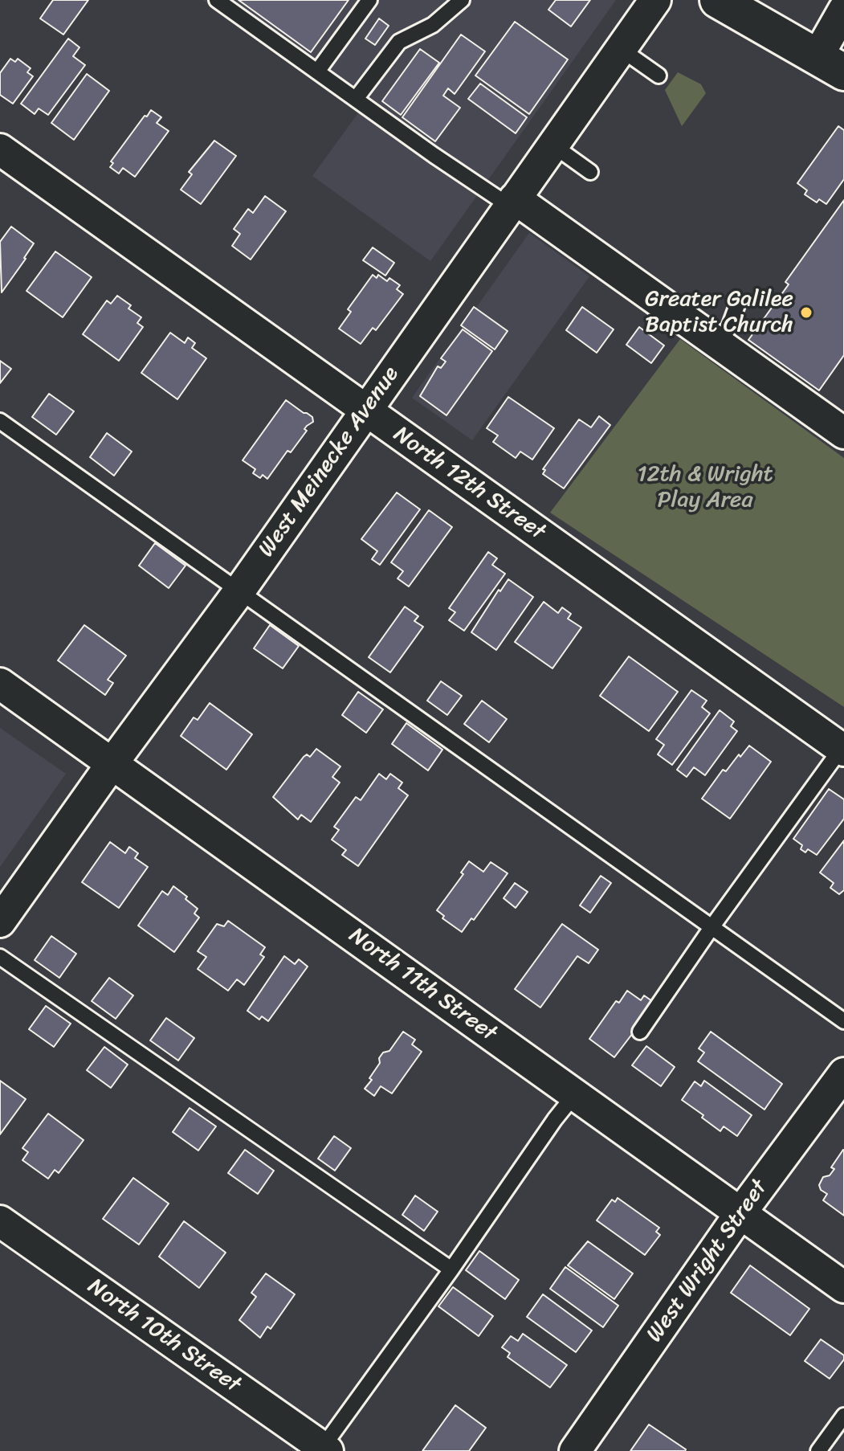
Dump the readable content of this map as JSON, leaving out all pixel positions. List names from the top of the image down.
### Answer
{
  "streets": {
    "street": [
      "West Meinecke Avenue",
      "North 12th Street",
      "North 11th Street",
      "West Wright Street",
      "North 10th Street"
    ]
  },
  "crossings": [
    ["West Meinecke Avenue", "North 12th Street"],
    ["West Meinecke Avenue", "North 11th Street"],
    ["North 11th Street", "West Wright Street"]
  ],
  "parks": ["12th & Wright Play Area"],
  "places": ["Greater Galilee Baptist Church"]
}
